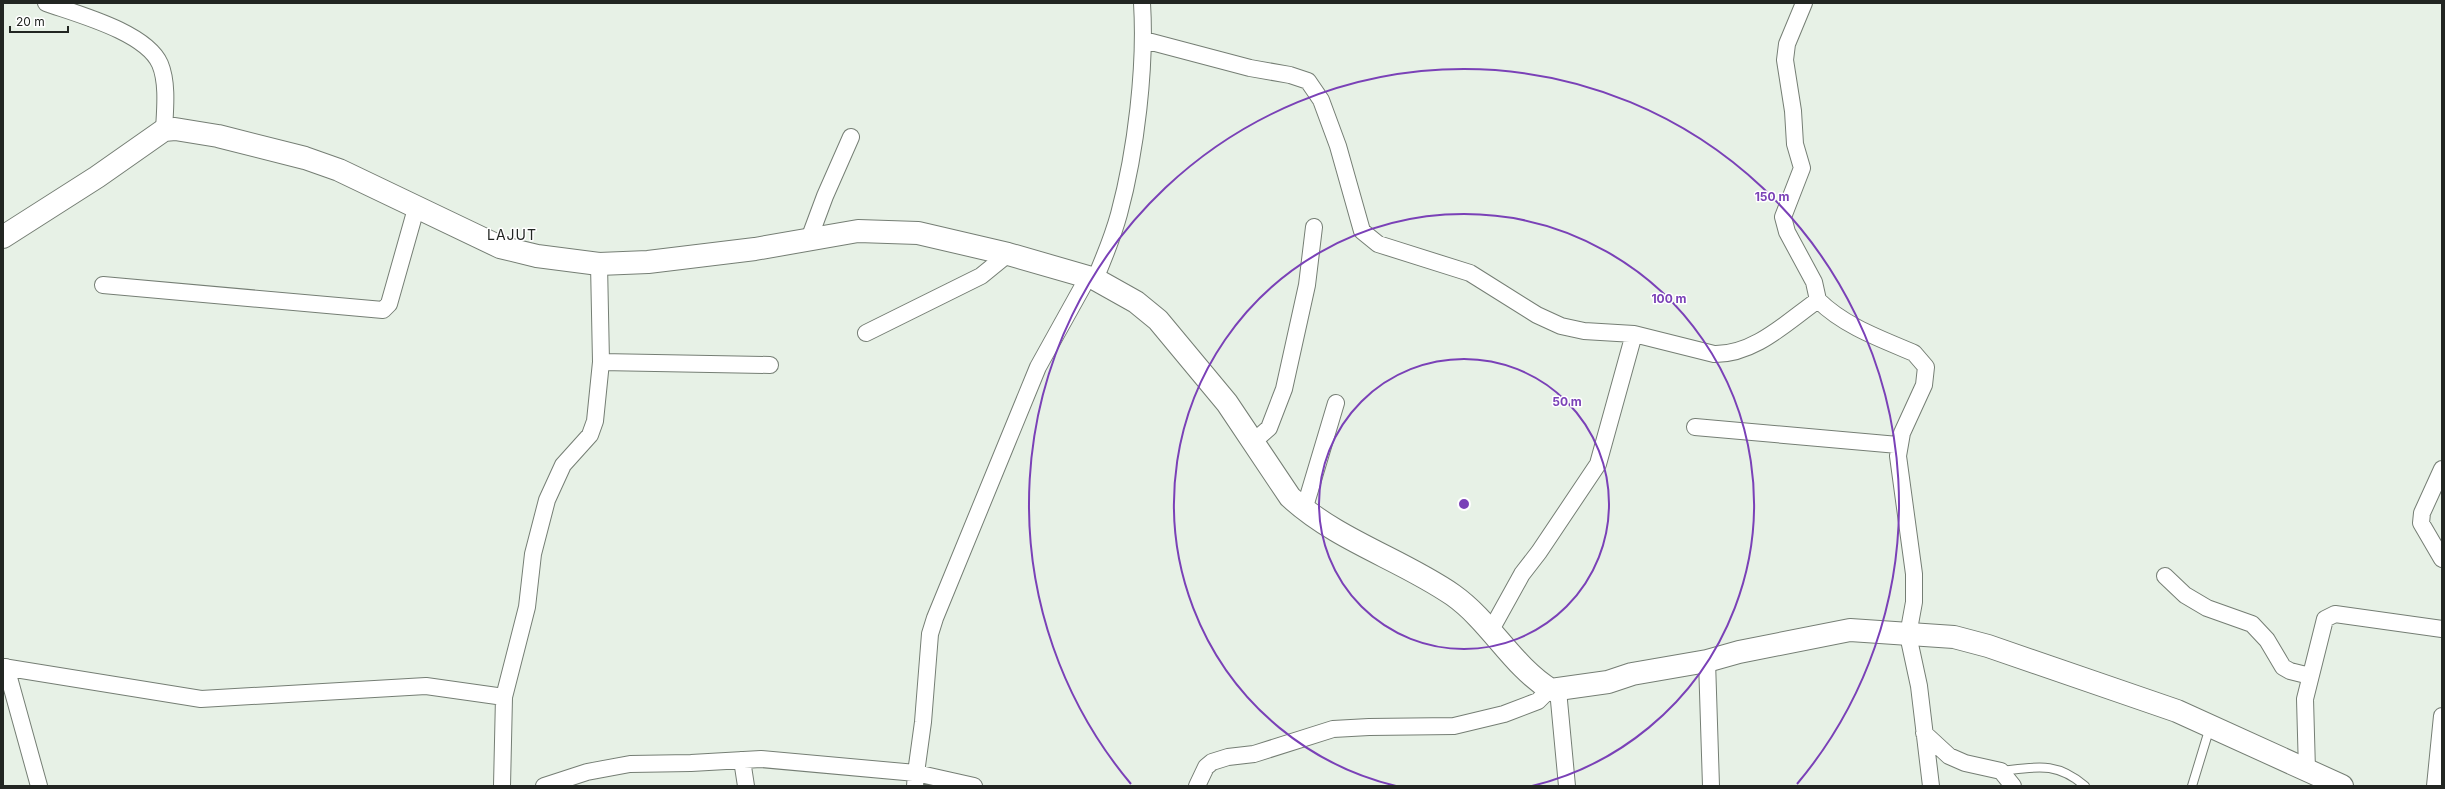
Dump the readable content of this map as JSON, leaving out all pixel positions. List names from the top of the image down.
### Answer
{
  "districts": ["LAJUT"],
  "scale_bar": "20 m",
  "rings": ["150 m", "100 m", "50 m"]
}
